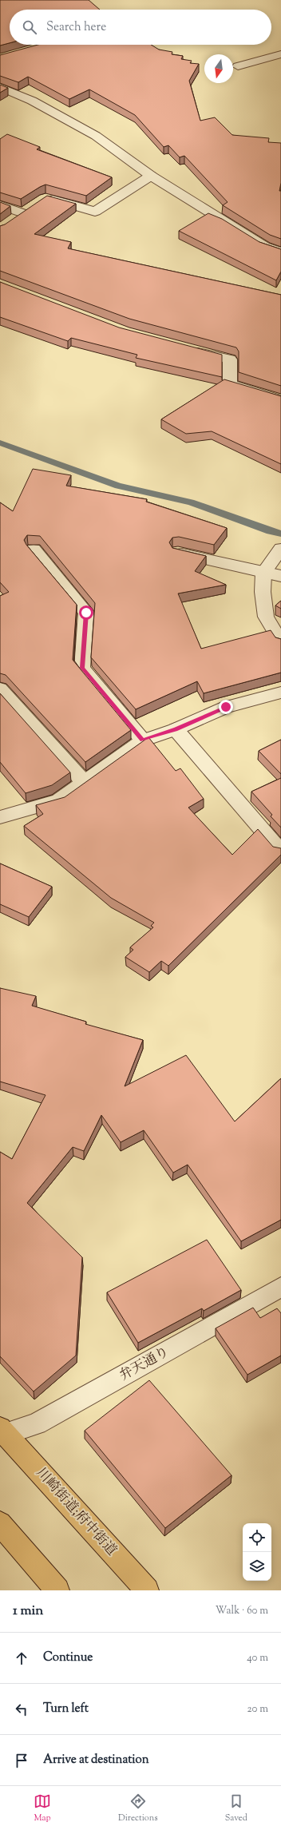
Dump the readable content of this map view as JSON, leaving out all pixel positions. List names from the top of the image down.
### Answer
{
  "streets": {
    "main road": ["川崎街道;府中街道"],
    "street": ["弁天通り"]
  },
  "crossings": [
    ["弁天通り", "川崎街道;府中街道"]
  ],
  "north": "bottom",
  "page": {
    "search": "Search here",
    "heading": ["1 min", "Walk · 60 m"],
    "list": [
      ["Continue", "40 m"],
      ["Turn left", "20 m"],
      "Arrive at destination"
    ],
    "nav": ["Map", "Directions", "Saved"]
  }
}
